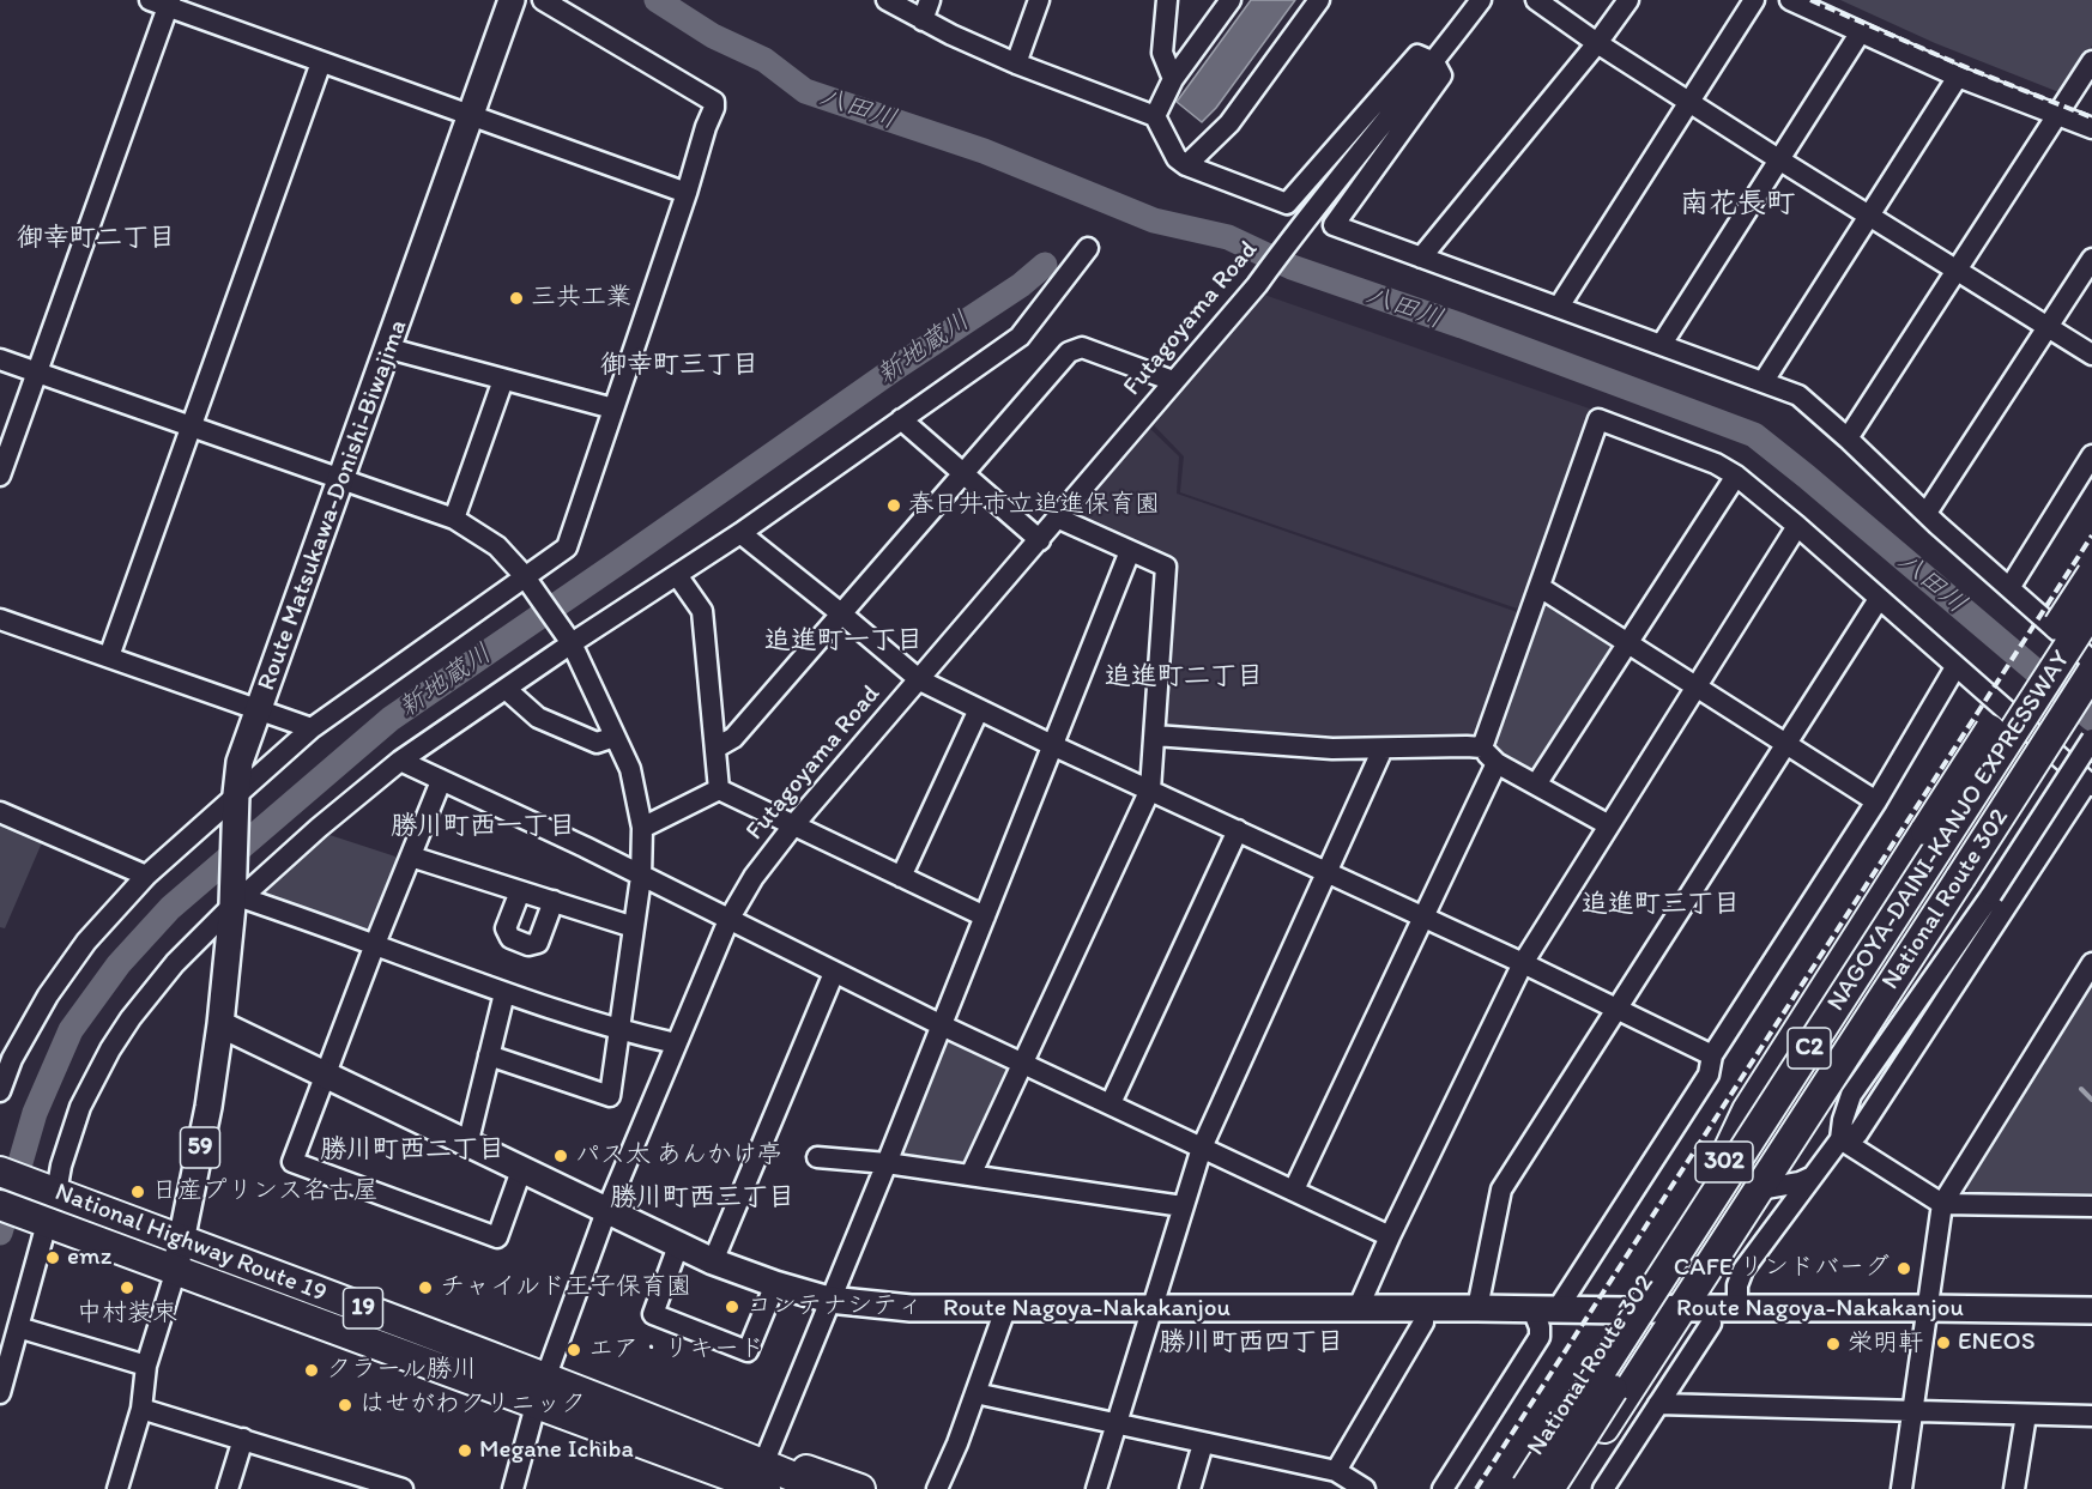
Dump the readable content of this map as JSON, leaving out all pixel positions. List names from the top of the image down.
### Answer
{
  "streets": {
    "highway": [
      "NAGOYA-DAINI-KANJO EXPRESSWAY",
      "National Route 302",
      "C2",
      "302",
      "National Highway Route 19",
      "19"
    ],
    "main road": ["Route Matsukawa-Donishi-Biwajima", "59", "Route Nagoya-Nakakanjou"],
    "street": ["Futagoyama Road"]
  },
  "crossings": [
    ["Futagoyama Road", "National Highway Route 19"],
    ["Futagoyama Road", "Route Nagoya-Nakakanjou"],
    ["Route Matsukawa-Donishi-Biwajima", "59"],
    ["Route Matsukawa-Donishi-Biwajima", "Route Nagoya-Nakakanjou"],
    ["NAGOYA-DAINI-KANJO EXPRESSWAY", "National Route 302"],
    ["National Route 302", "Route Nagoya-Nakakanjou"],
    ["59", "National Highway Route 19"],
    ["59", "Route Nagoya-Nakakanjou"]
  ],
  "districts": [
    "南花長町",
    "御幸町二丁目",
    "御幸町三丁目",
    "追進町一丁目",
    "追進町二丁目",
    "勝川町西一丁目",
    "追進町三丁目",
    "勝川町西二丁目",
    "勝川町西三丁目",
    "勝川町西四丁目"
  ],
  "water": ["八田川", "新地蔵川"],
  "places": [
    "三共工業",
    "春日井市立追進保育園",
    "パス太 あんかけ亭",
    "日産プリンス名古屋",
    "emz",
    "CAFE リンドバーグ",
    "中村装束",
    "チャイルド王子保育園",
    "コンテナシティ",
    "ENEOS",
    "栄明軒",
    "エア・リキード",
    "クラール勝川",
    "はせがわクリニック",
    "Megane Ichiba"
  ]
}
